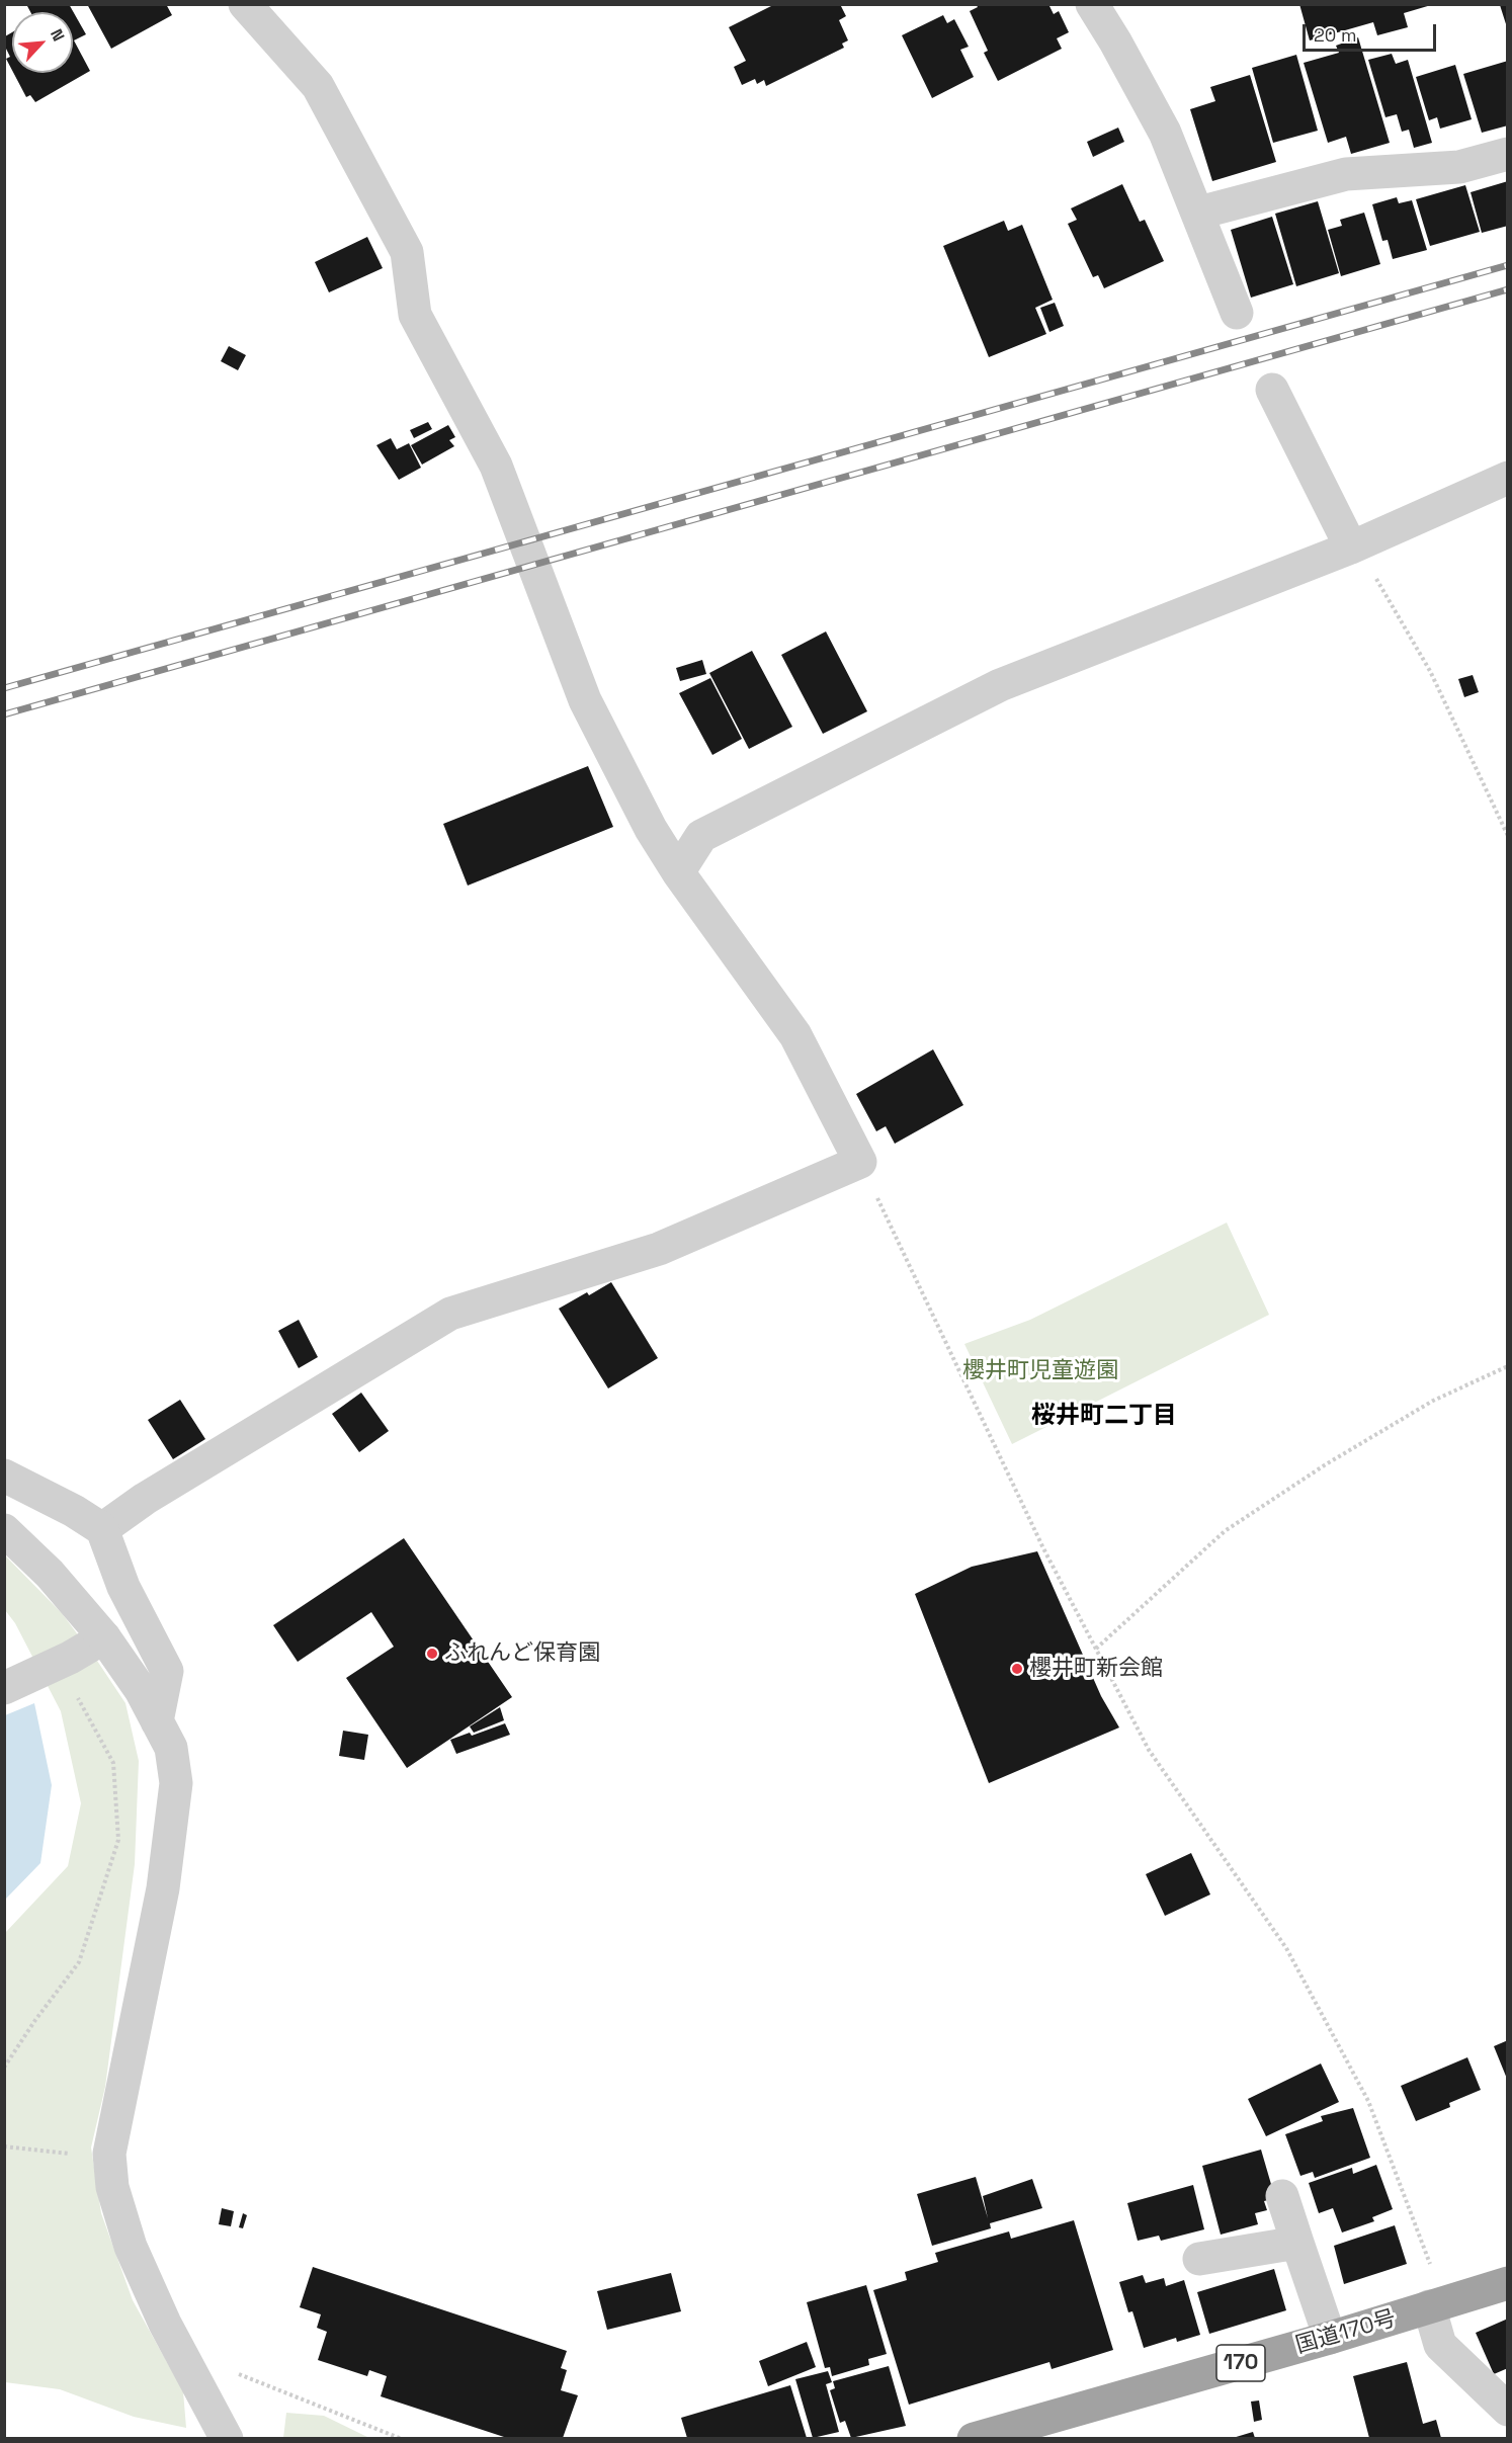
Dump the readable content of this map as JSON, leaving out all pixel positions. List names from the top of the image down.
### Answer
{
  "streets": {
    "highway": ["国道170号", "170"]
  },
  "districts": ["桜井町二丁目"],
  "parks": ["櫻井町児童遊園"],
  "places": ["ふれんど保育園", "櫻井町新会館"],
  "scale_bar": "20 m",
  "north": "top right"
}
